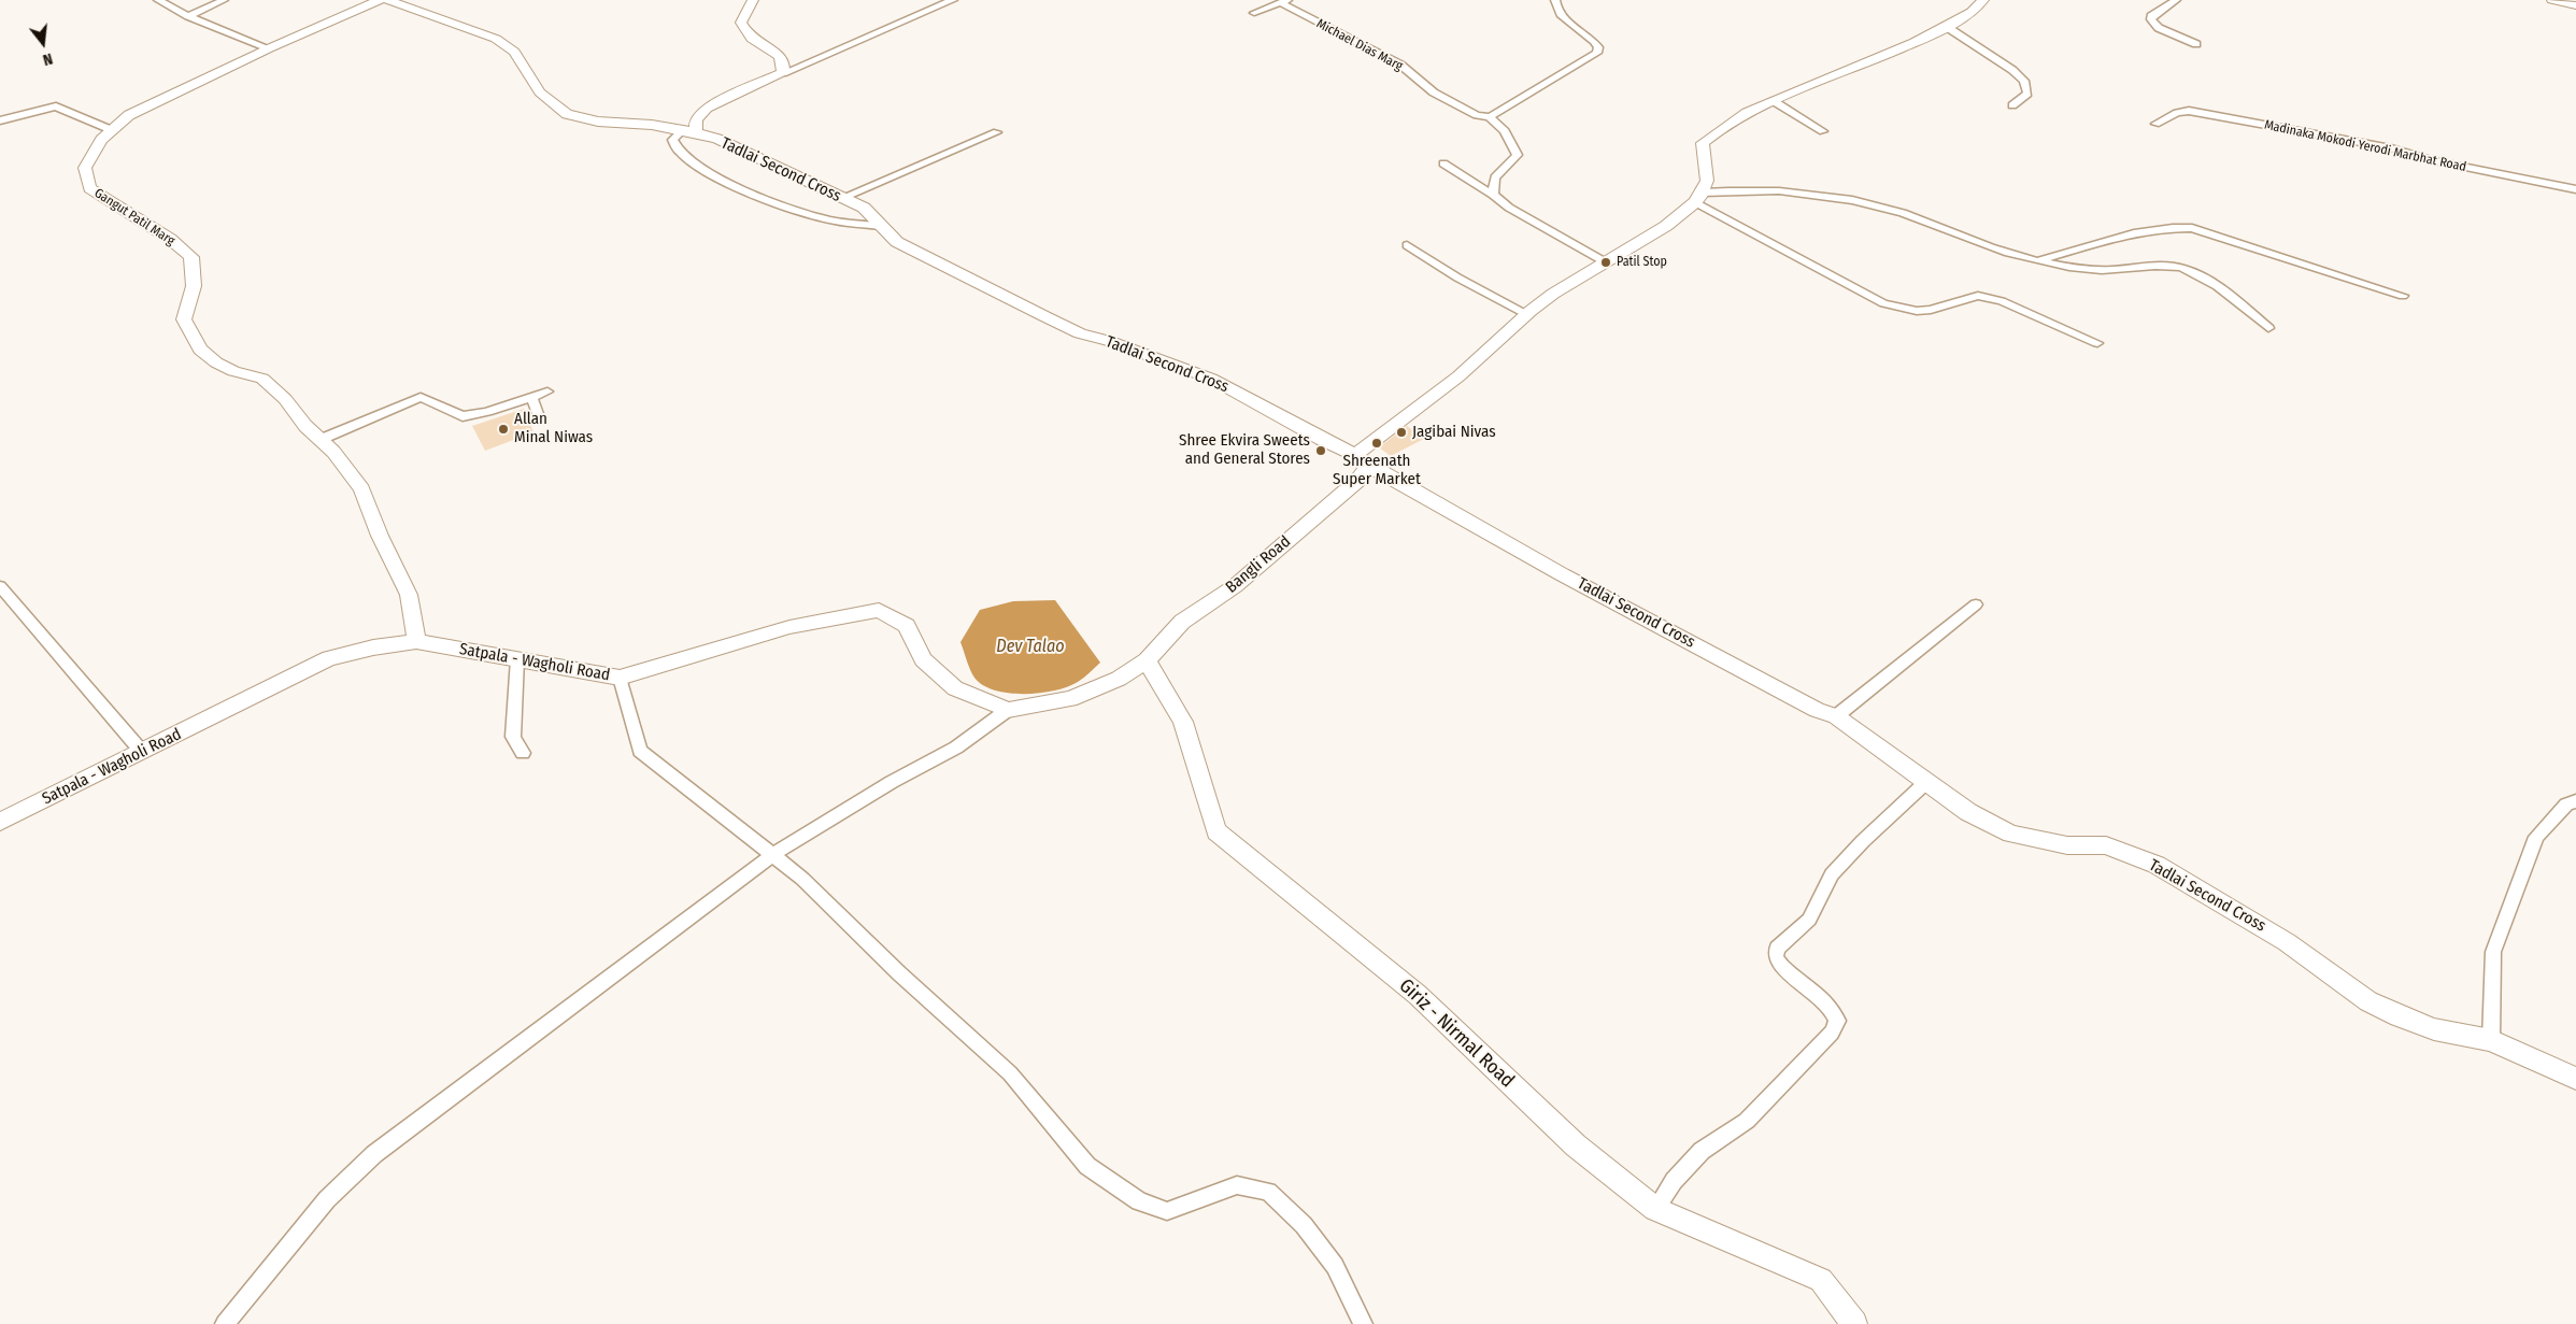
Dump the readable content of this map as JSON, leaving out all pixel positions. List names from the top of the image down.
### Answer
{
  "streets": {
    "street": [
      "Michael Dias Marg",
      "Madinaka Mokodi Yerodi Marbhat Road",
      "Tadlai Second Cross",
      "Gangut Patil Marg",
      "Bangli Road",
      "Satpala - Wagholi Road",
      "Giriz - Nirmal Road"
    ]
  },
  "crossings": [
    ["Tadlai Second Cross", "Bangli Road"],
    ["Gangut Patil Marg", "Satpala - Wagholi Road"],
    ["Bangli Road", "Giriz - Nirmal Road"]
  ],
  "water": ["Dev Talao"],
  "places": [
    "Patil Stop",
    "Allan Minal Niwas",
    "Jagibai Nivas",
    "Shreenath Super Market",
    "Shree Ekvira Sweets and General Stores"
  ],
  "north": "bottom"
}
